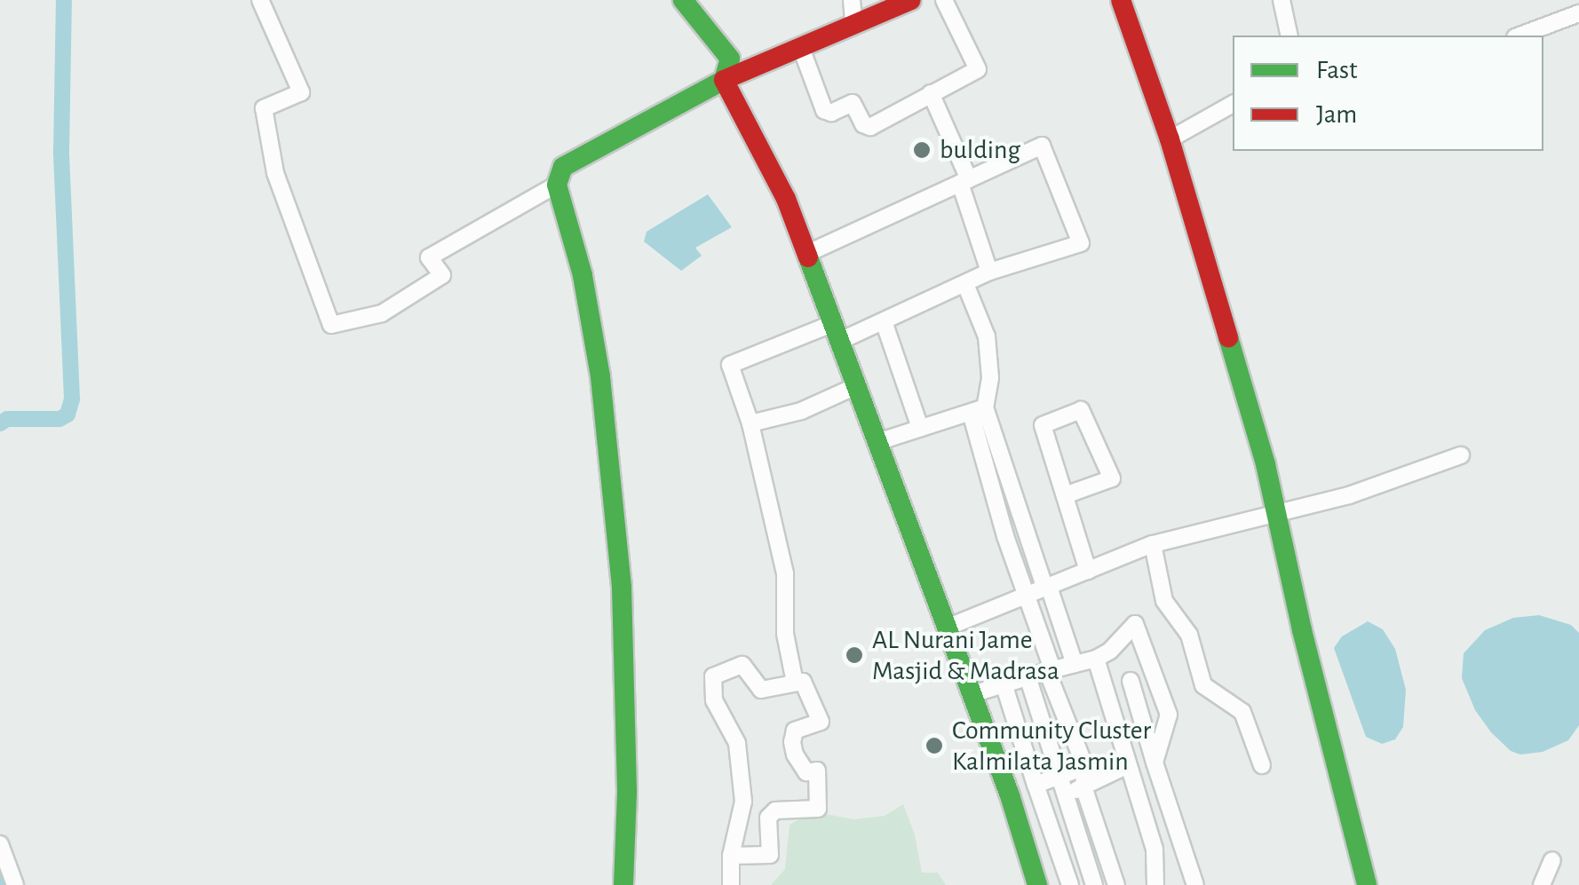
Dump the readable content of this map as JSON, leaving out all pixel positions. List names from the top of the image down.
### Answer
{
  "places": ["bulding", "AL Nurani Jame Masjid & Madrasa", "Community Cluster Kalmilata Jasmin"],
  "legend": ["Fast", "Jam"]
}
